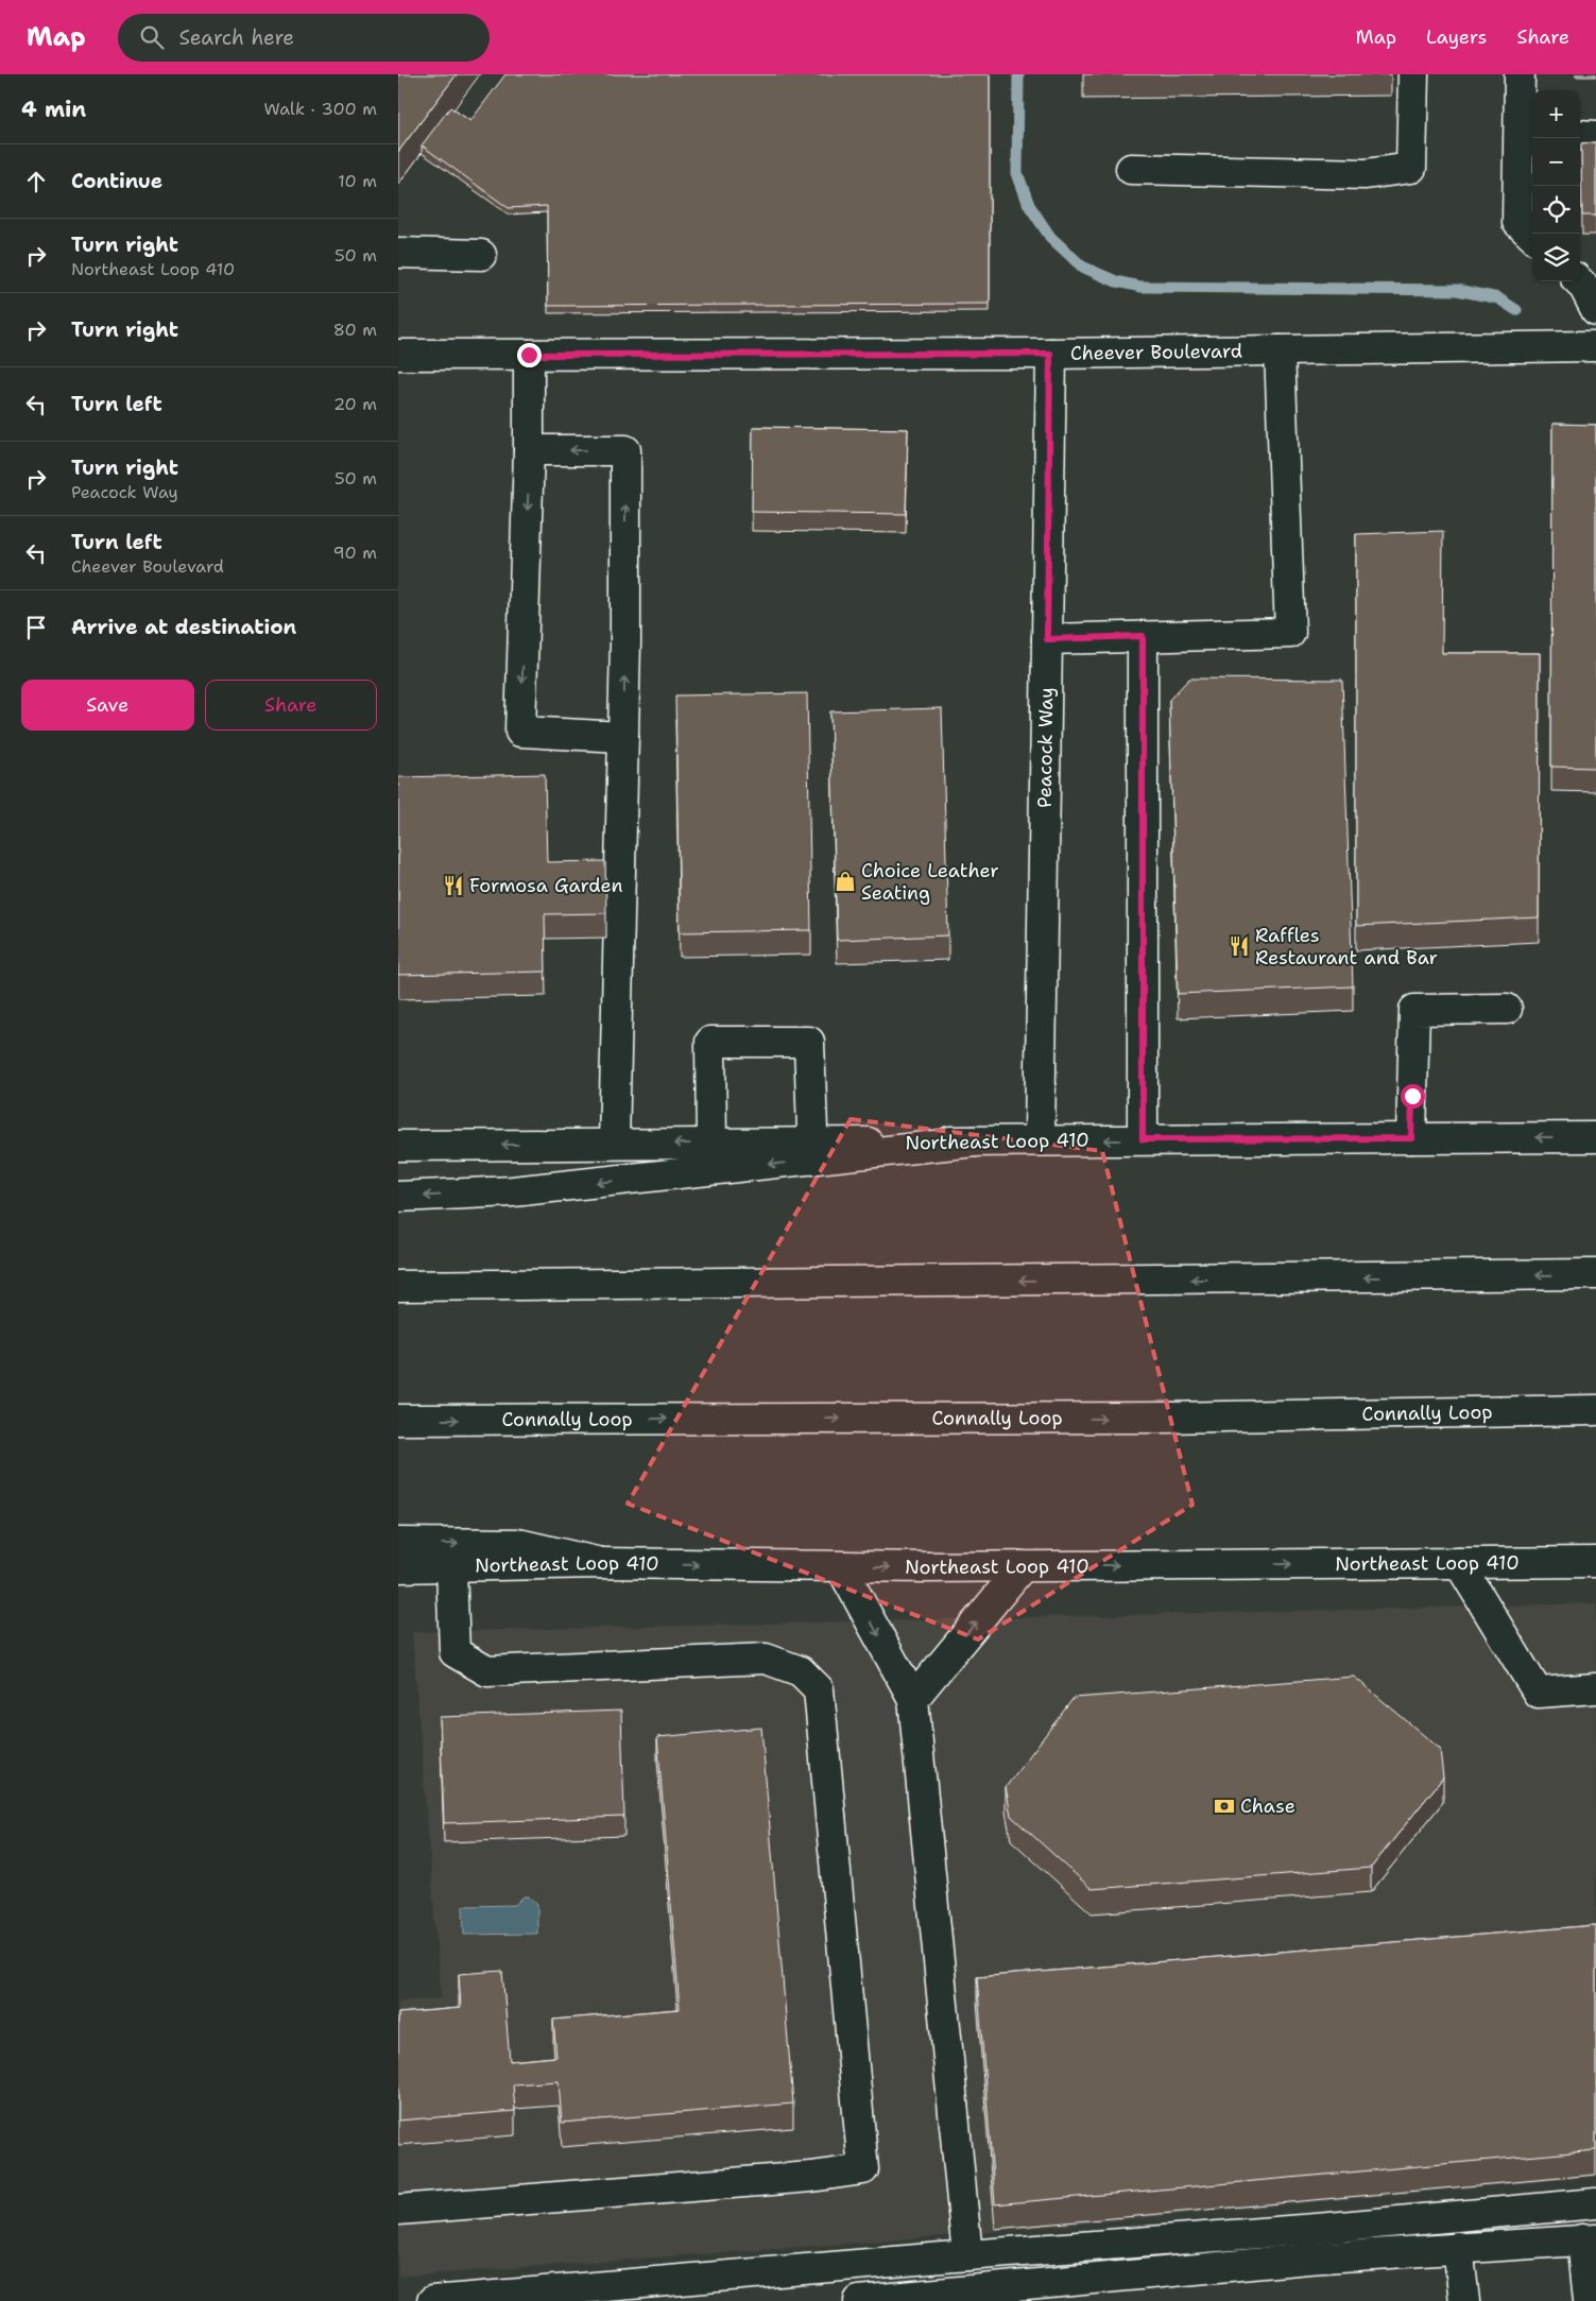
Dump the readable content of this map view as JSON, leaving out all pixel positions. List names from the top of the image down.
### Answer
{
  "streets": {
    "main road": [
      "Cheever Boulevard",
      "Peacock Way",
      "Northeast Loop 410",
      "Connally Loop"
    ]
  },
  "crossings": [
    ["Cheever Boulevard", "Peacock Way"],
    ["Peacock Way", "Northeast Loop 410"]
  ],
  "places": {
    "shop": ["Choice Leather Seating"],
    "restaurant": ["Formosa Garden", "Raffles Restaurant and Bar"],
    "bank": ["Chase"]
  },
  "page": {
    "header": "Map",
    "search": "Search here",
    "nav": ["Map", "Layers", "Share"],
    "heading": ["4 min", "Walk · 300 m"],
    "map_buttons": ["+", "−"],
    "list": [
      ["Continue", "10 m"],
      ["Turn right", "Northeast Loop 410", "50 m"],
      ["Turn right", "80 m"],
      ["Turn left", "20 m"],
      ["Turn right", "Peacock Way", "50 m"],
      ["Turn left", "Cheever Boulevard", "90 m"],
      "Arrive at destination"
    ],
    "buttons": ["Save", "Share"]
  }
}
